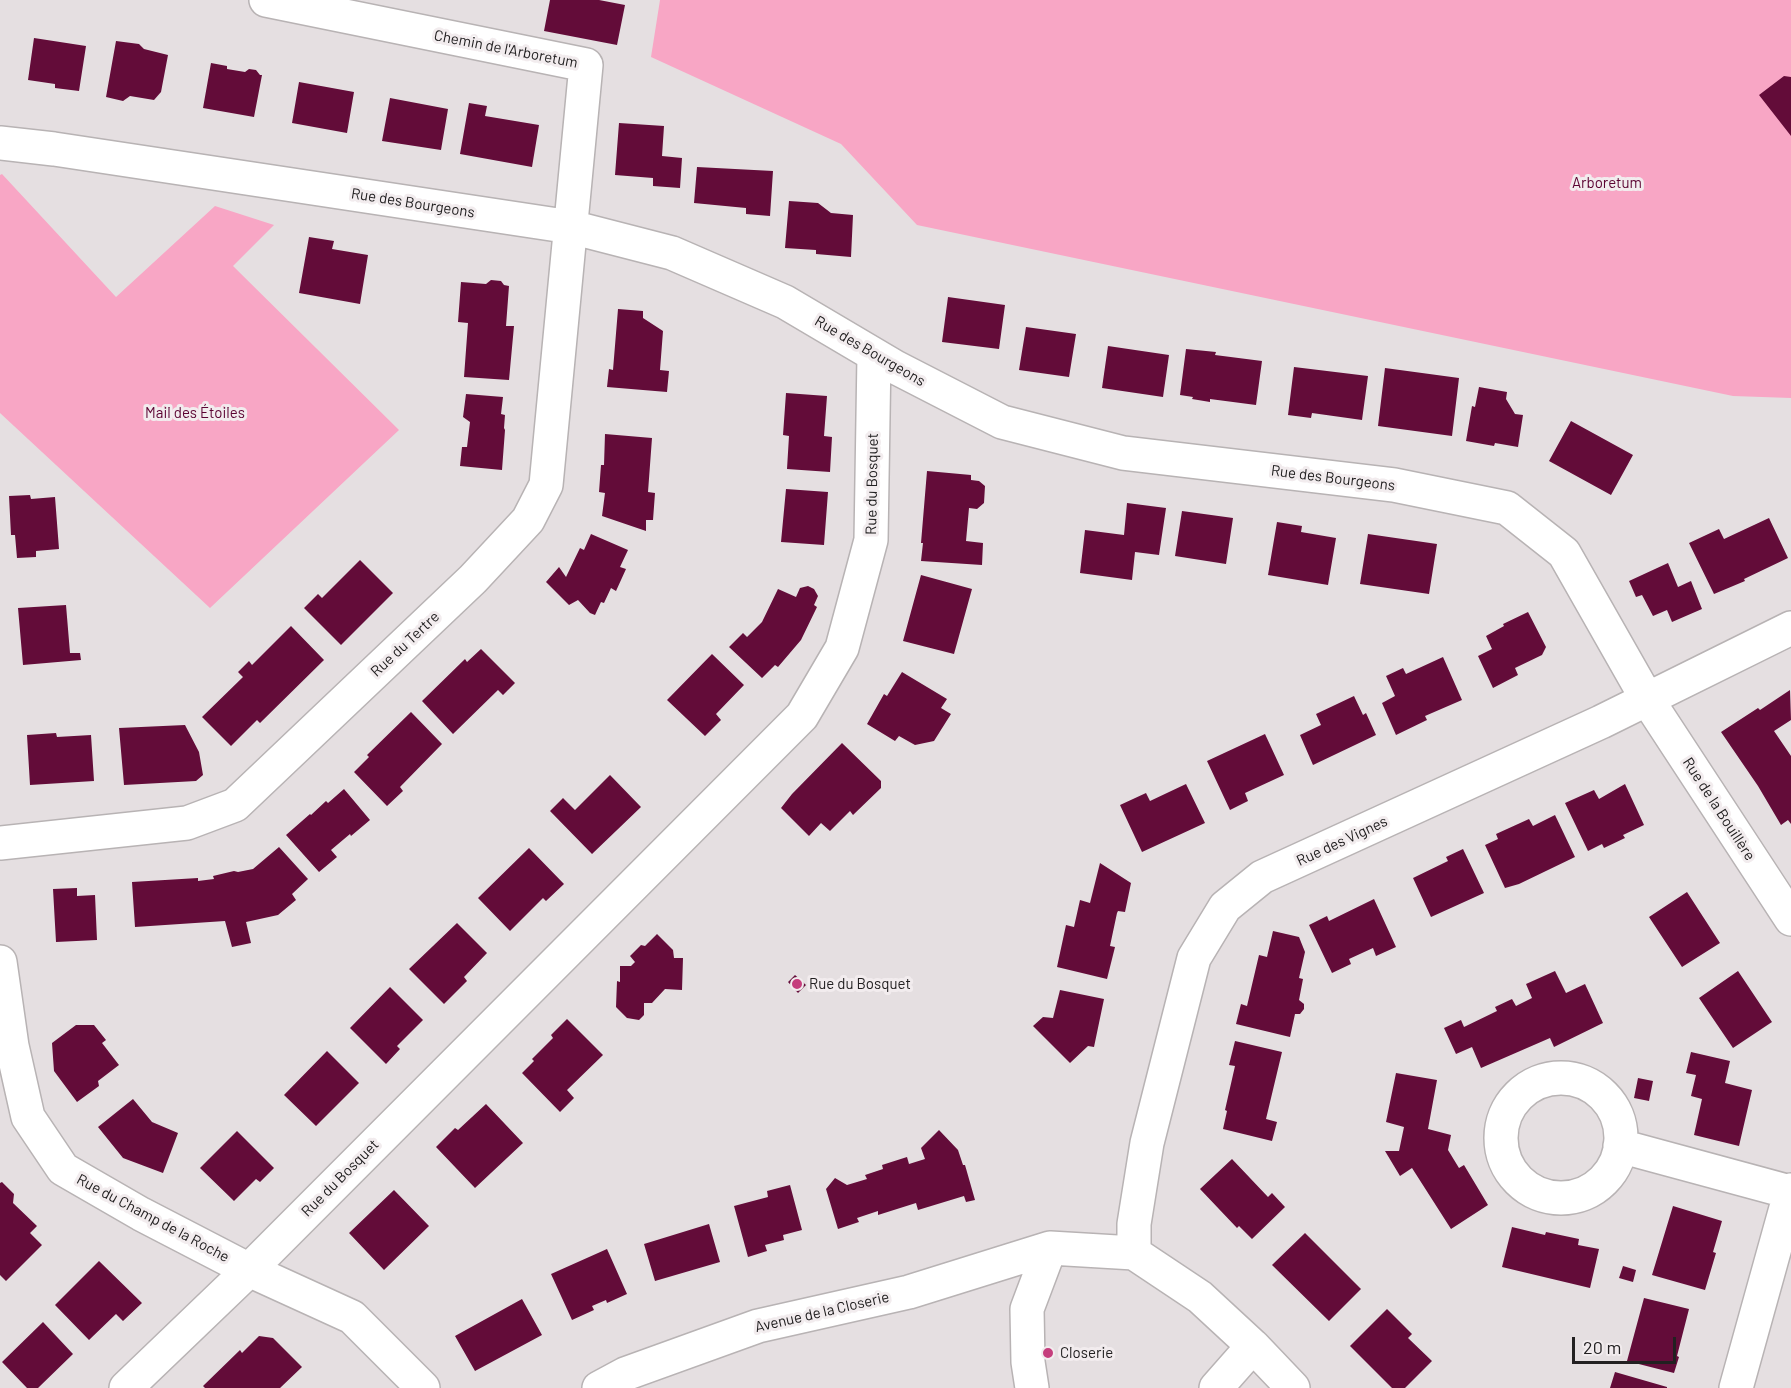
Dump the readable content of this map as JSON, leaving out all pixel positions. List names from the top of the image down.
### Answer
{
  "streets": {
    "street": [
      "Chemin de l'Arboretum",
      "Rue des Bourgeons",
      "Rue du Bosquet",
      "Rue du Tertre",
      "Rue de la Bouillère",
      "Rue des Vignes",
      "Rue du Champ de la Roche",
      "Avenue de la Closerie"
    ]
  },
  "crossings": [
    ["Chemin de l'Arboretum", "Rue des Bourgeons"],
    ["Chemin de l'Arboretum", "Rue du Tertre"],
    ["Rue des Bourgeons", "Rue du Bosquet"],
    ["Rue des Bourgeons", "Rue du Tertre"],
    ["Rue des Bourgeons", "Rue de la Bouillère"],
    ["Rue des Bourgeons", "Rue des Vignes"],
    ["Rue du Bosquet", "Rue du Champ de la Roche"],
    ["Rue de la Bouillère", "Rue des Vignes"],
    ["Rue des Vignes", "Avenue de la Closerie"]
  ],
  "parks": ["Arboretum", "Mail des Étoiles"],
  "places": ["Rue du Bosquet", "Closerie"],
  "scale_bar": "20 m"
}
